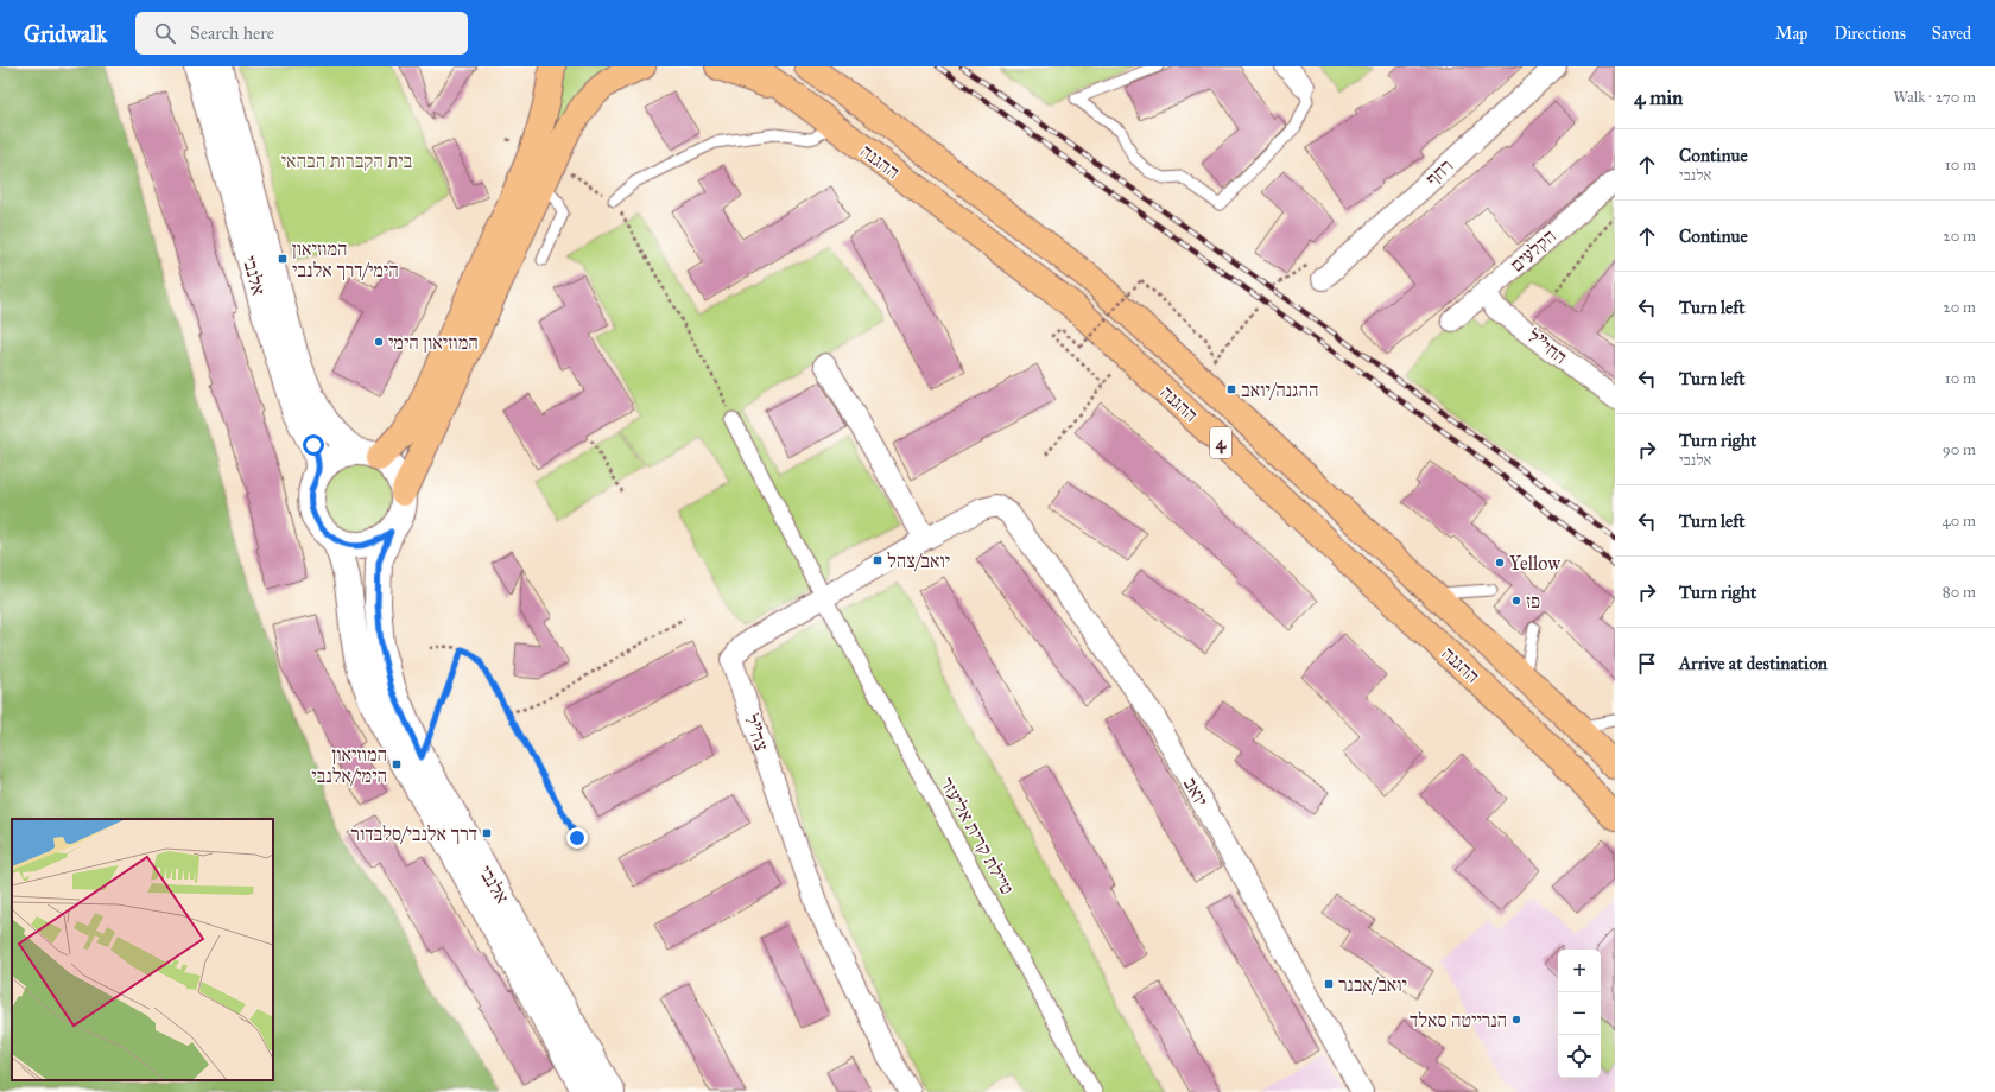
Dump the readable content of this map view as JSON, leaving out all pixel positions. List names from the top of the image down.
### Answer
{
  "streets": {
    "highway": ["ההגנה", "4"],
    "street": [
      "רחף",
      "הקלעים",
      "אלנבי",
      "החי\"ל",
      "צה\"ל",
      "יואב",
      "טיילת קרית אליעזר"
    ]
  },
  "crossings": [
    ["הקלעים", "החי\"ל"],
    ["צה\"ל", "יואב"],
    ["צה\"ל", "טיילת קרית אליעזר"]
  ],
  "parks": ["בית הקברות הבהאי"],
  "places": {
    "transit": [
      "המוזיאון הימי/דרך אלנבי",
      "ההגנה/יואב",
      "יואב/צהל",
      "המוזיאון הימי/אלנבי",
      "דרך אלנבי/סלבדור",
      "יואב/אבנר"
    ],
    "other": [
      "המוזיאון הימי",
      "Yellow",
      "פז",
      "הנרייטה סאלד"
    ]
  },
  "page": {
    "header": "Gridwalk",
    "search": "Search here",
    "nav": ["Map", "Directions", "Saved"],
    "heading": ["4 min", "Walk · 270 m"],
    "list": [
      ["Continue", "אלנבי", "10 m"],
      ["Continue", "20 m"],
      ["Turn left", "20 m"],
      ["Turn left", "10 m"],
      ["Turn right", "אלנבי", "90 m"],
      ["Turn left", "40 m"],
      ["Turn right", "80 m"],
      "Arrive at destination"
    ],
    "map_buttons": ["+", "−"]
  }
}
